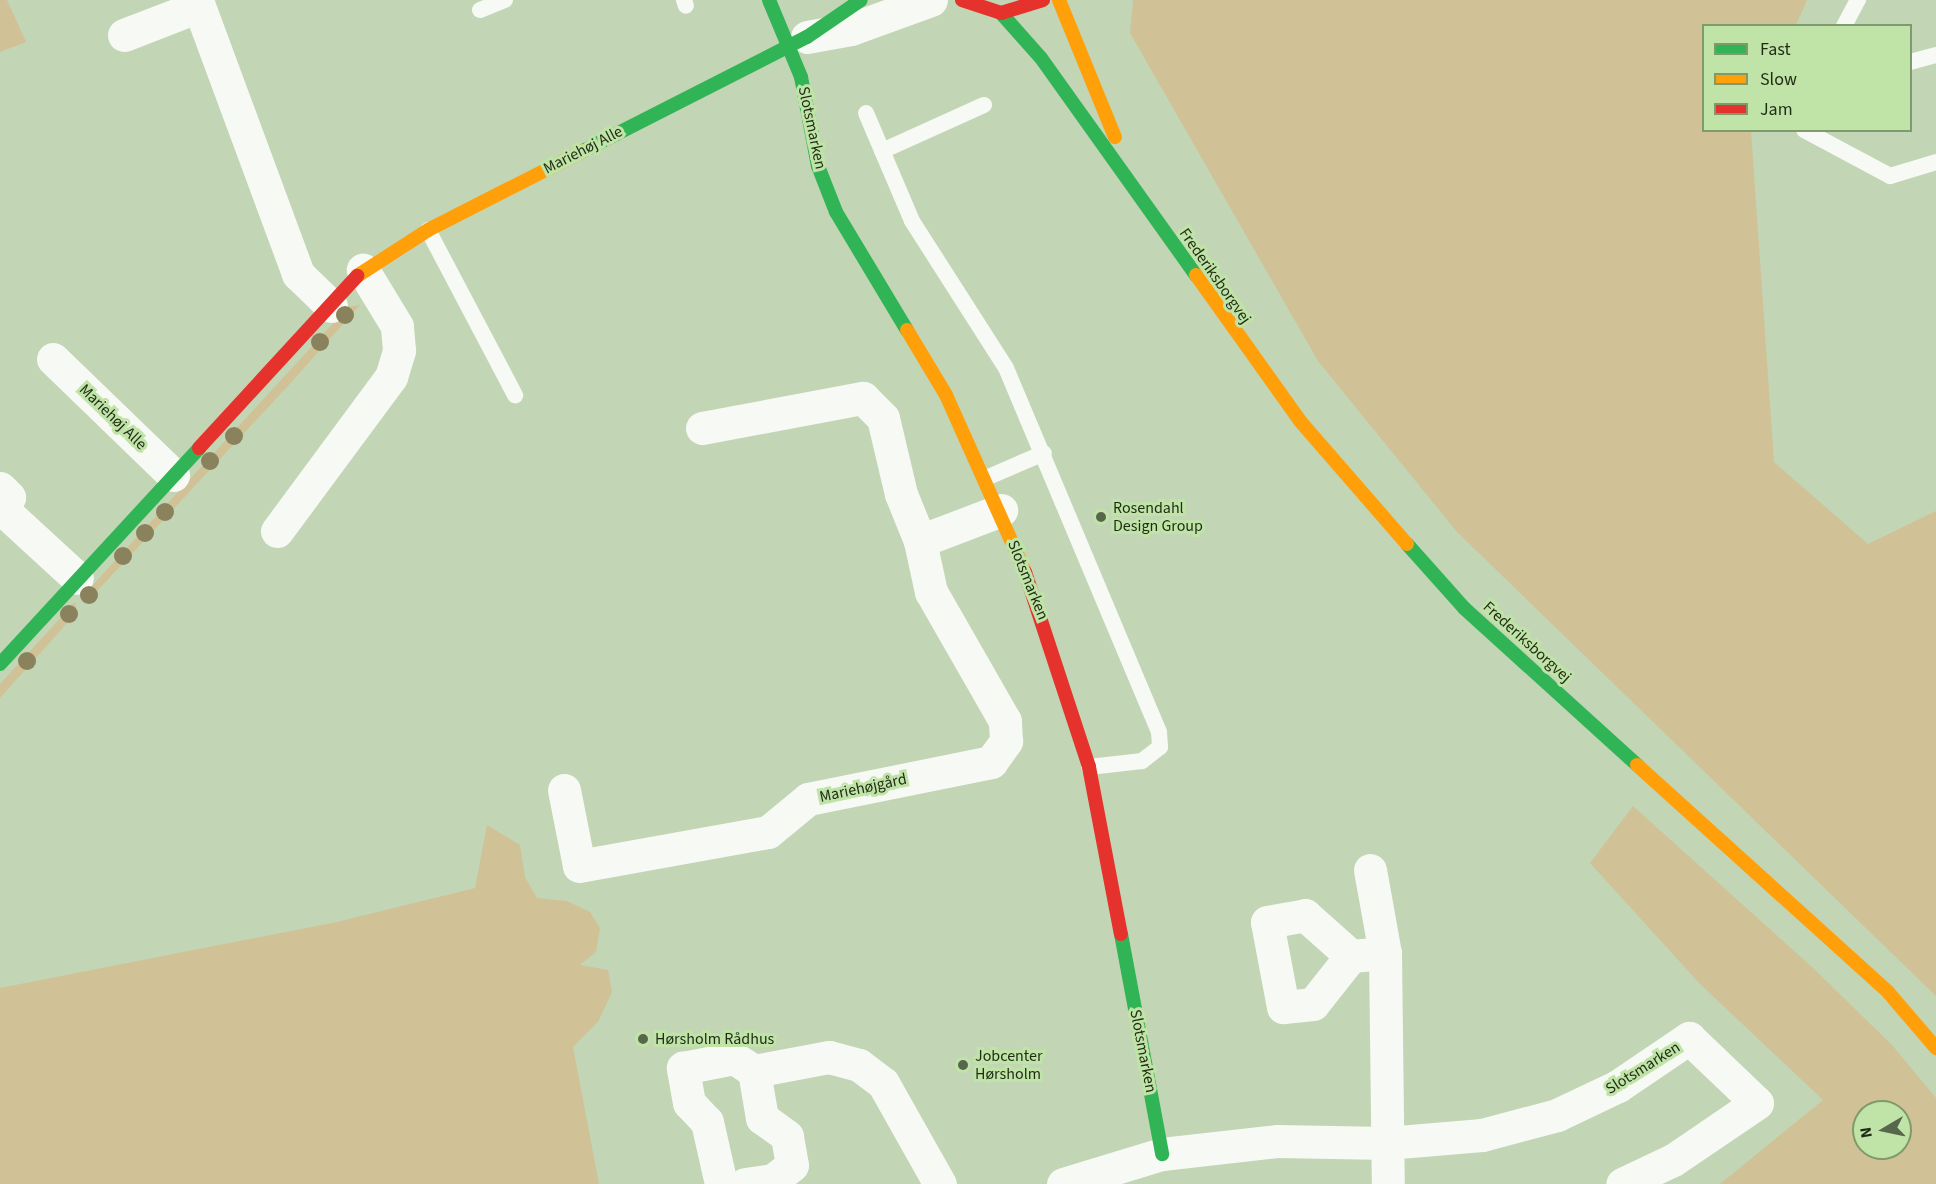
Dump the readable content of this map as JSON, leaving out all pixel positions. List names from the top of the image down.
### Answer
{
  "streets": {
    "street": [
      "Slotsmarken",
      "Mariehøj Alle",
      "Frederiksborgvej",
      "Mariehøjgård"
    ]
  },
  "crossings": [
    ["Slotsmarken", "Mariehøj Alle"]
  ],
  "places": ["Rosendahl Design Group", "Hørsholm Rådhus", "Jobcenter Hørsholm"],
  "legend": ["Fast", "Slow", "Jam"],
  "north": "left"
}
